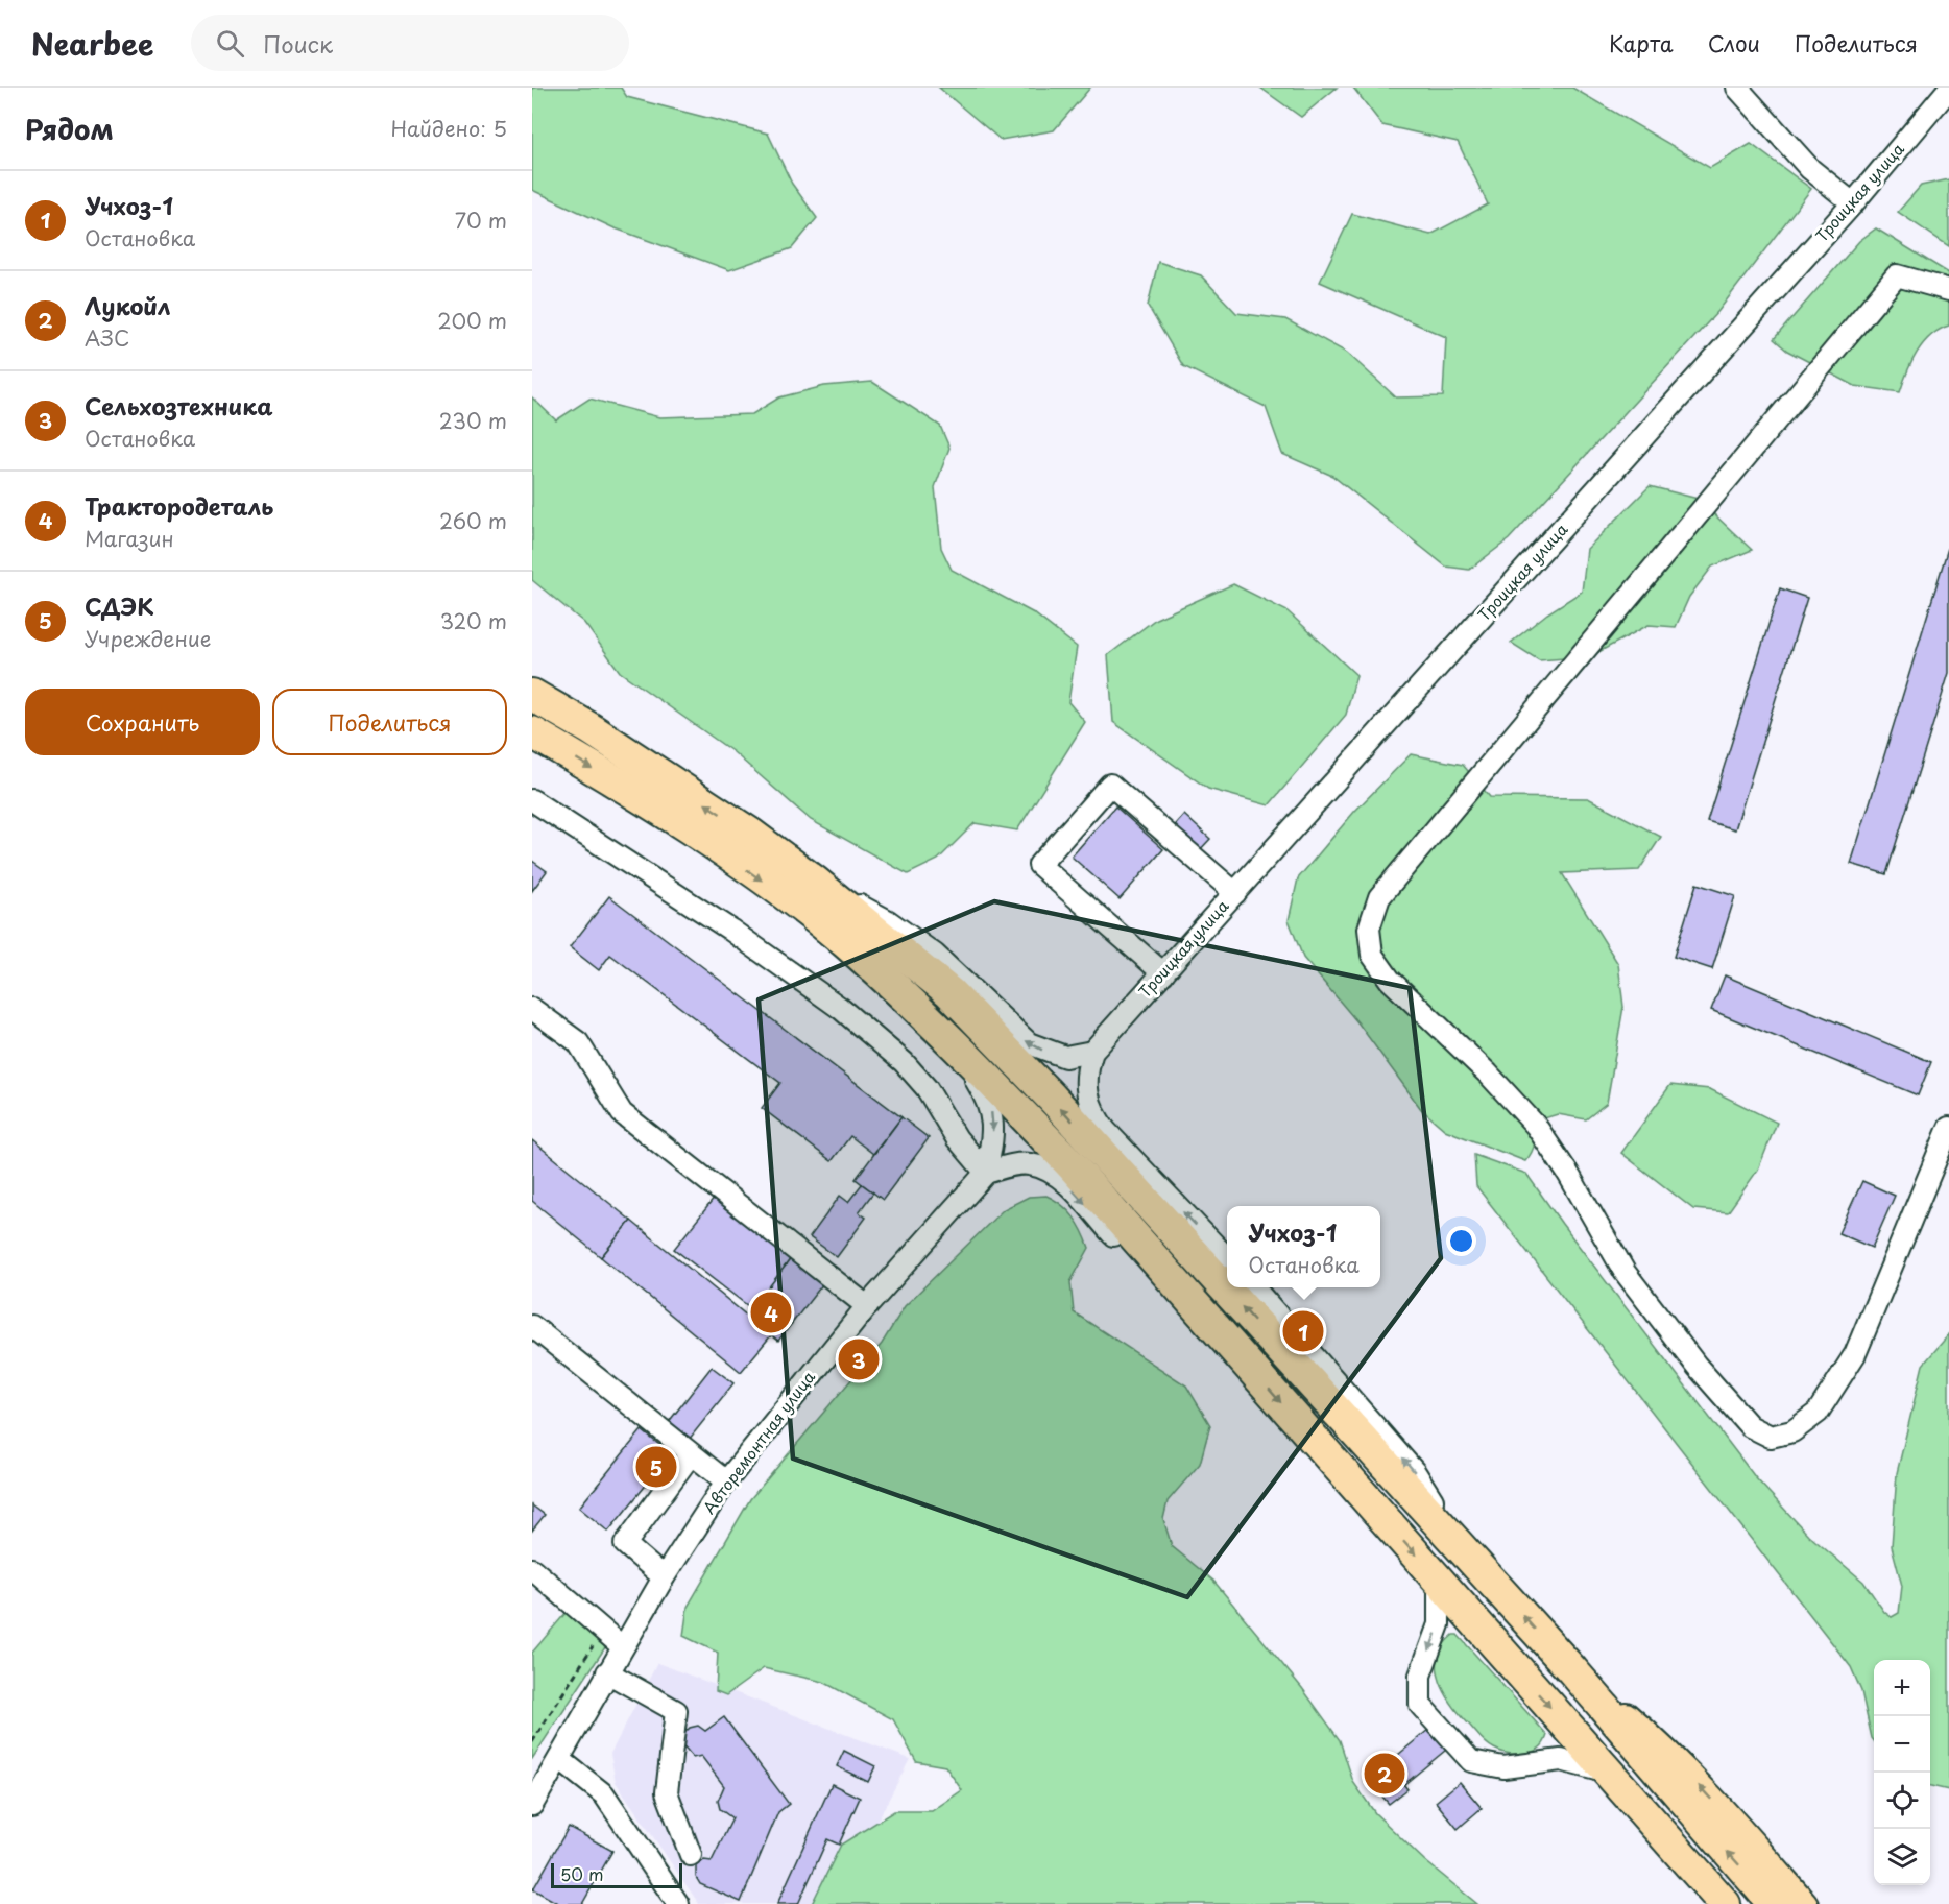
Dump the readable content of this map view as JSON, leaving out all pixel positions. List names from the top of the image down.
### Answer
{
  "streets": {
    "street": ["Троицкая улица", "Авторемонтная улица"]
  },
  "scale_bar": "50 m",
  "page": {
    "header": "Nearbee",
    "search": "Поиск",
    "nav": ["Карта", "Слои", "Поделиться"],
    "heading": ["Рядом", "Найдено: 5"],
    "list": [
      {
        "mark": "1",
        "name": "Учхоз-1",
        "note": "Остановка",
        "value": "70 m"
      },
      {
        "mark": "2",
        "name": "Лукойл",
        "note": "АЗС",
        "value": "200 m"
      },
      {
        "mark": "3",
        "name": "Сельхозтехника",
        "note": "Остановка",
        "value": "230 m"
      },
      {
        "mark": "4",
        "name": "Трактородеталь",
        "note": "Магазин",
        "value": "260 m"
      },
      {
        "mark": "5",
        "name": "СДЭК",
        "note": "Учреждение",
        "value": "320 m"
      }
    ],
    "buttons": ["Сохранить", "Поделиться"],
    "popup": ["Учхоз-1", "Остановка"],
    "pins": [
      "4",
      "1",
      "3",
      "5",
      "2"
    ],
    "map_buttons": ["+", "−"],
    "scale": "50 m"
  }
}
